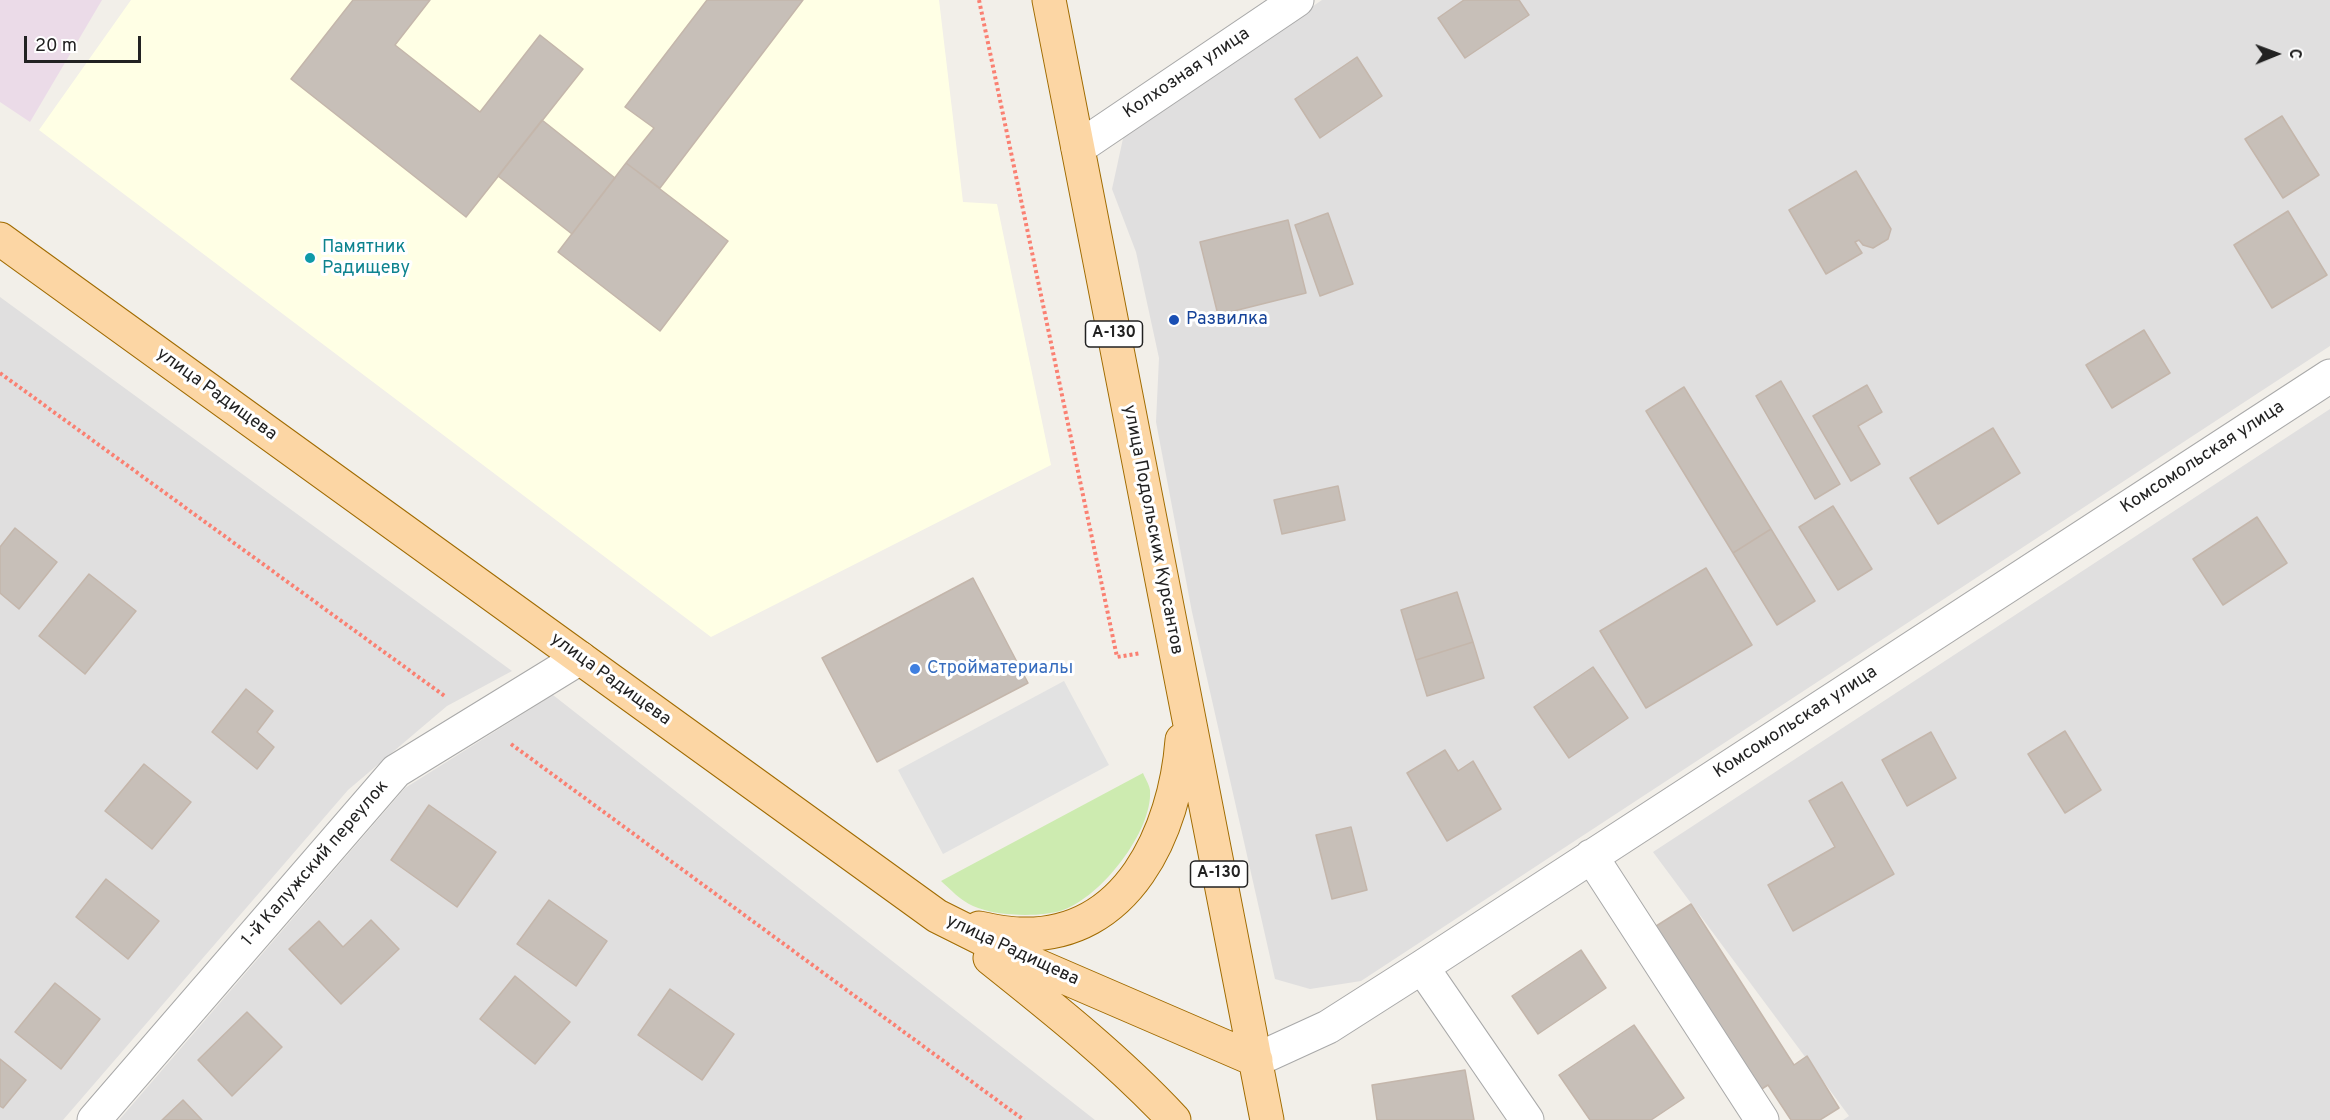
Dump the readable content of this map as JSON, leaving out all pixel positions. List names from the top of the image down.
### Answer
{
  "streets": {
    "main road": ["А-130", "улица Радищева", "улица Подольских Курсантов"],
    "street": ["Колхозная улица", "Комсомольская улица", "1-й Калужский переулок"]
  },
  "crossings": [
    ["Колхозная улица", "улица Подольских Курсантов"],
    ["А-130", "улица Радищева"],
    ["А-130", "Комсомольская улица"],
    ["А-130", "улица Подольских Курсантов"],
    ["улица Радищева", "Комсомольская улица"],
    ["улица Радищева", "улица Подольских Курсантов"],
    ["улица Радищева", "1-й Калужский переулок"],
    ["Комсомольская улица", "улица Подольских Курсантов"]
  ],
  "places": ["Памятник Радищеву", "Развилка", "Стройматериалы"],
  "scale_bar": "20 m",
  "north": "right"
}
